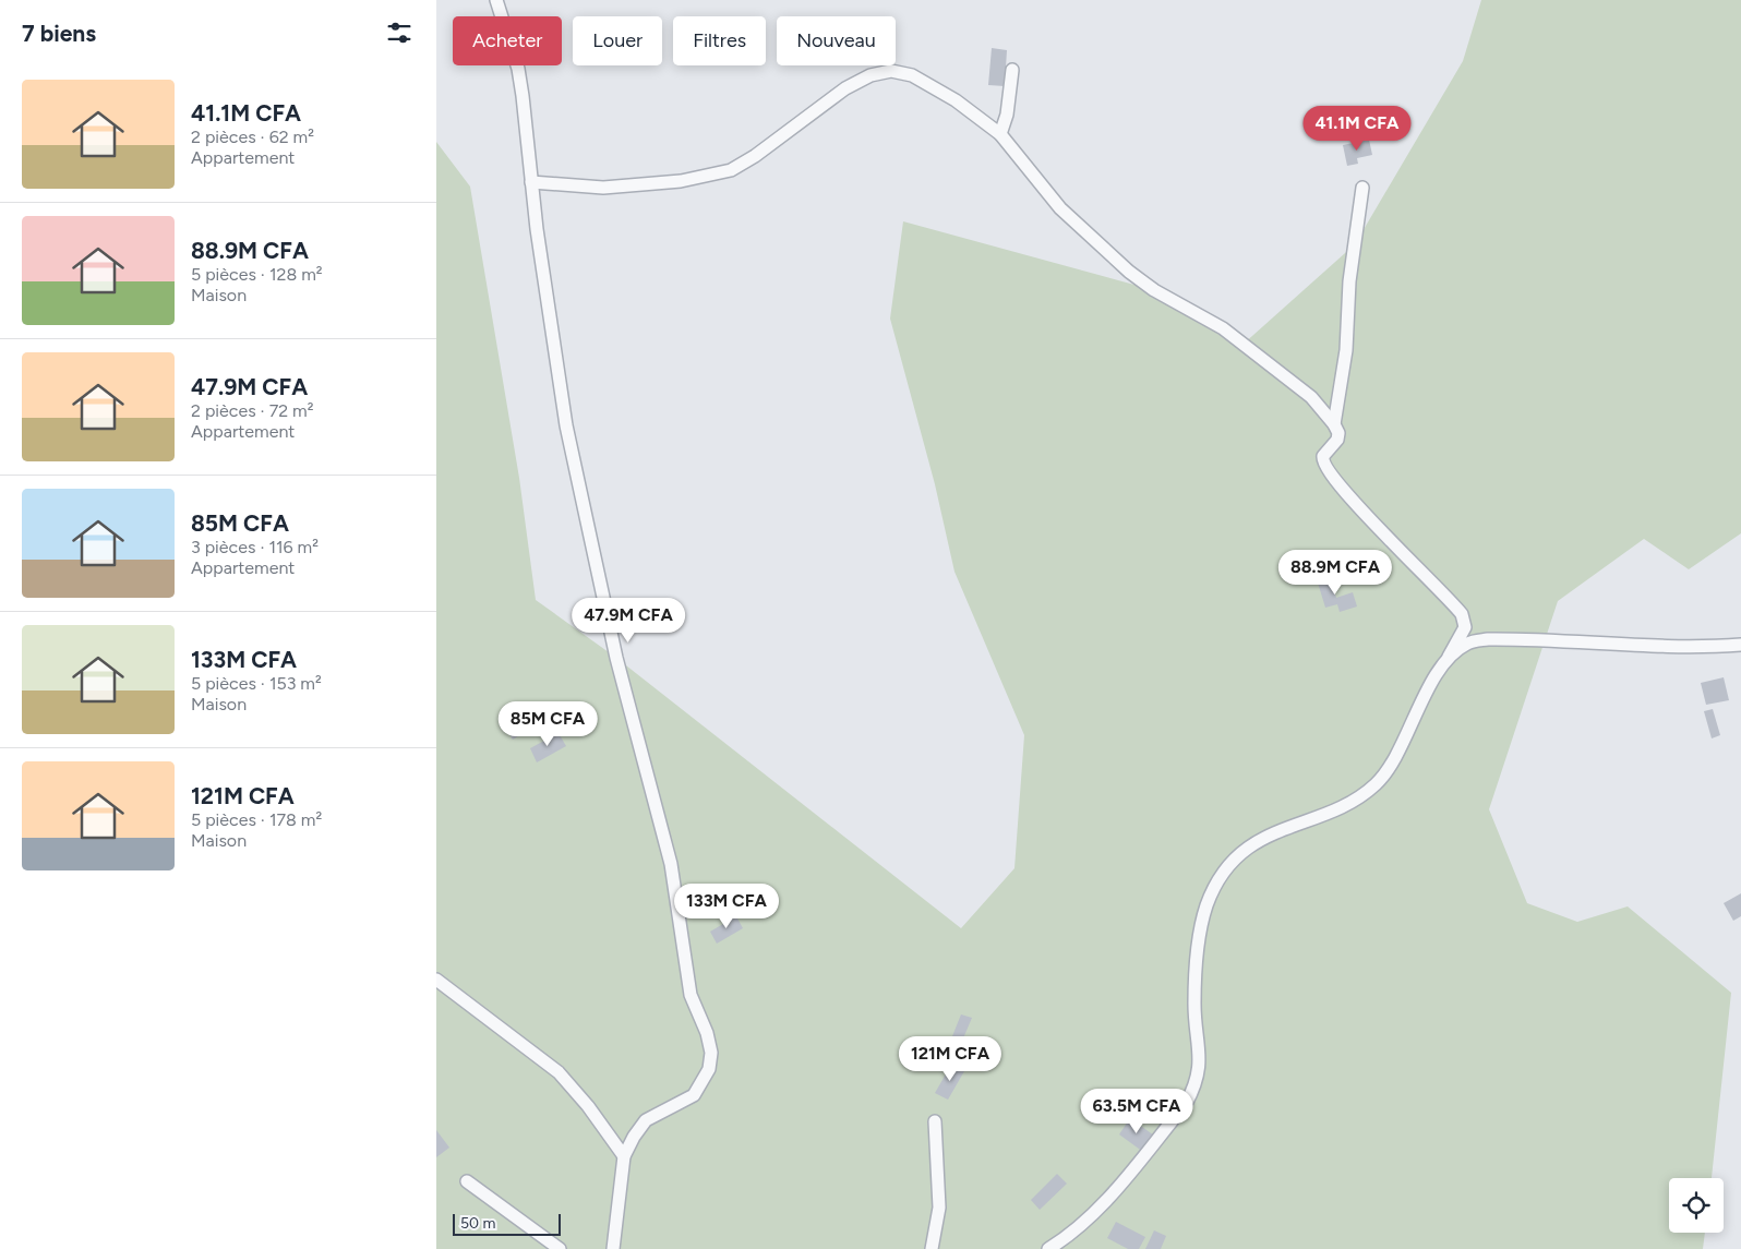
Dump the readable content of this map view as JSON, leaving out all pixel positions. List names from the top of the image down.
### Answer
{
  "scale_bar": "50 m",
  "page": {
    "heading": "7 biens",
    "chip": [
      "Acheter",
      "Louer",
      "Filtres",
      "Nouveau"
    ],
    "list": [
      {
        "name": "41.1M CFA",
        "note": "2 pièces · 62 m² · Appartement"
      },
      {
        "name": "88.9M CFA",
        "note": "5 pièces · 128 m² · Maison"
      },
      {
        "name": "47.9M CFA",
        "note": "2 pièces · 72 m² · Appartement"
      },
      {
        "name": "85M CFA",
        "note": "3 pièces · 116 m² · Appartement"
      },
      {
        "name": "133M CFA",
        "note": "5 pièces · 153 m² · Maison"
      },
      {
        "name": "121M CFA",
        "note": "5 pièces · 178 m² · Maison"
      }
    ],
    "price": [
      "41.1M CFA",
      "88.9M CFA",
      "47.9M CFA",
      "85M CFA",
      "133M CFA",
      "121M CFA",
      "63.5M CFA"
    ],
    "scale": "50 m"
  }
}
